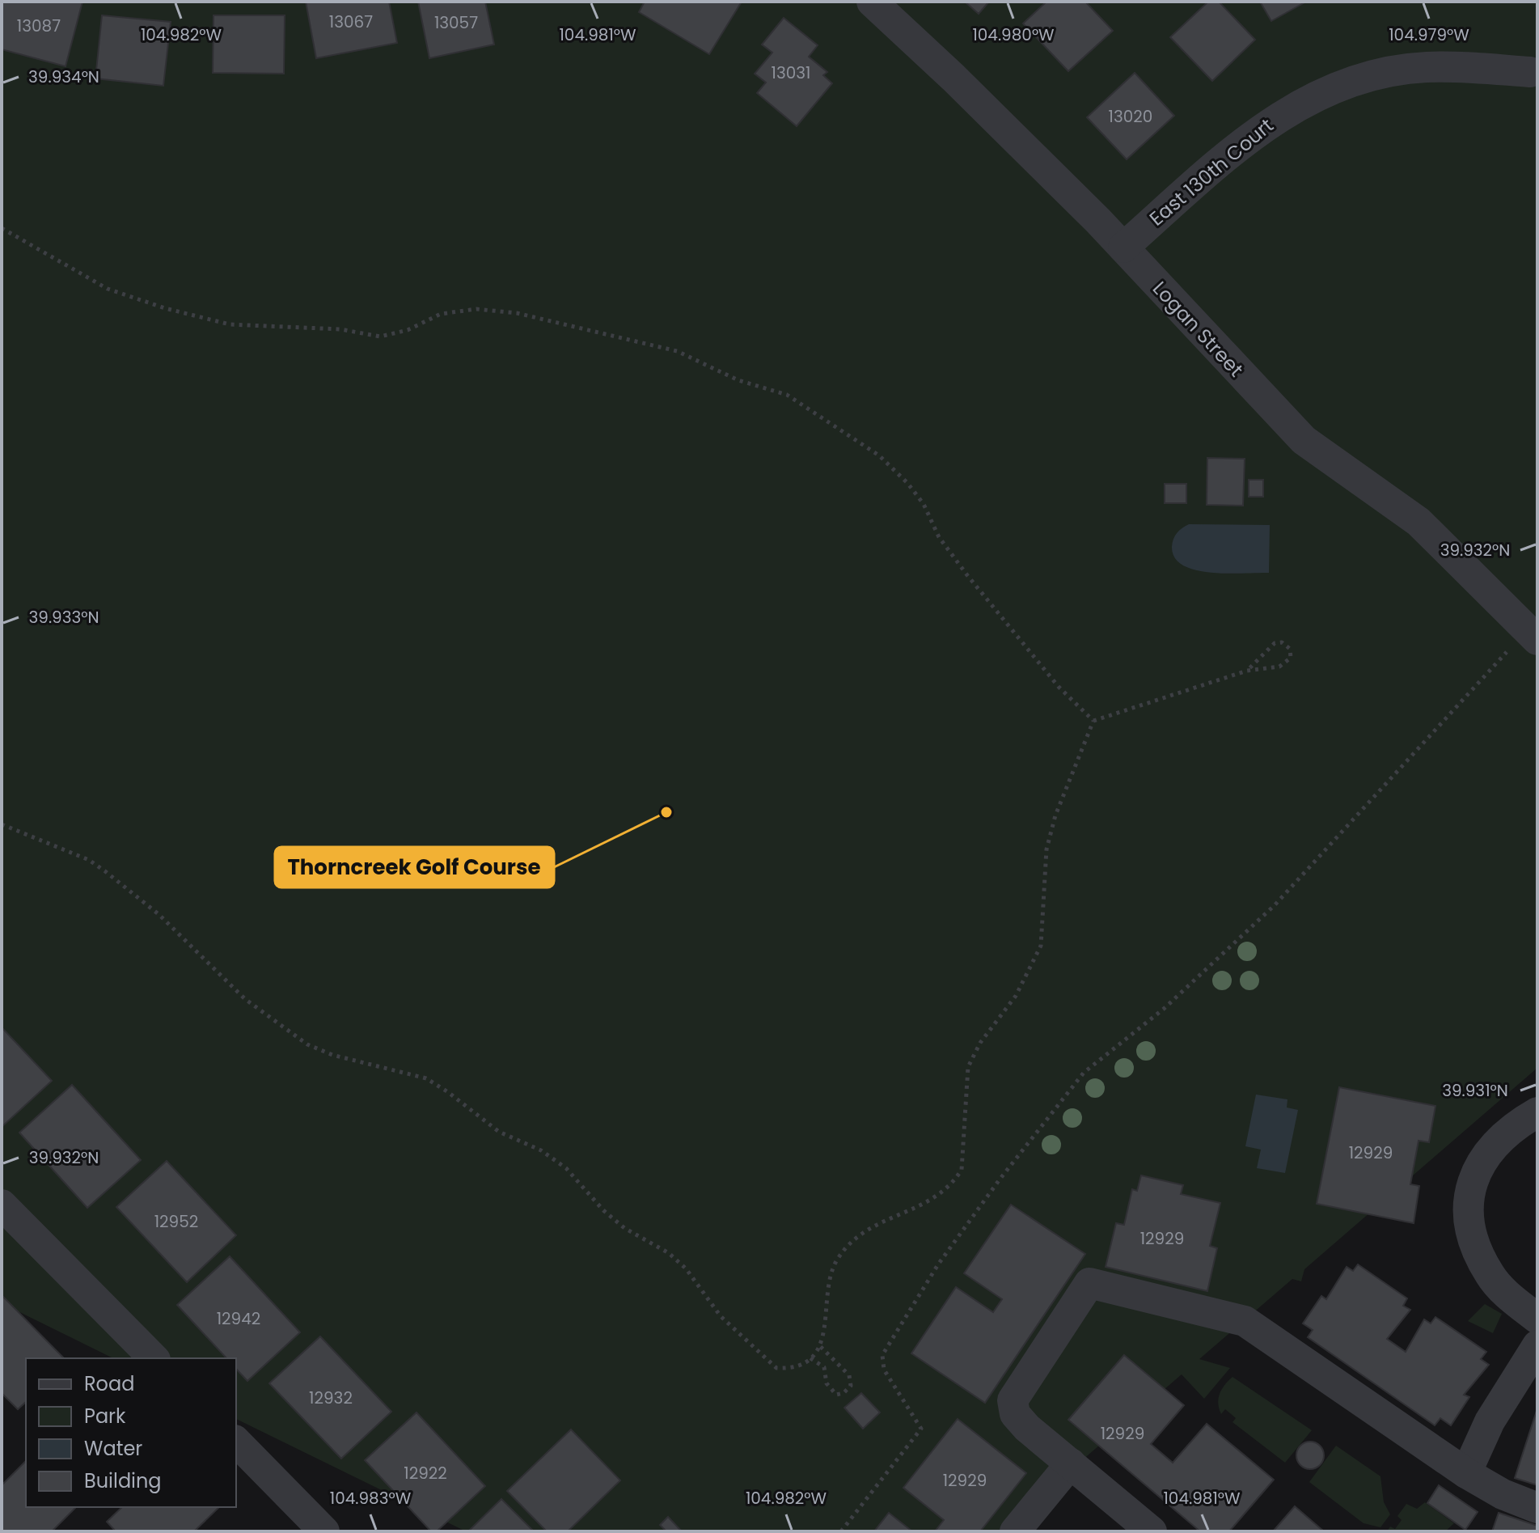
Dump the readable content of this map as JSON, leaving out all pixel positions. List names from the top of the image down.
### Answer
{
  "streets": {
    "street": ["East 130th Court", "Logan Street"]
  },
  "crossings": [
    ["East 130th Court", "Logan Street"]
  ],
  "places": ["Thorncreek Golf Course"],
  "house_numbers": [
    "13067",
    "13057",
    "13087",
    "13031",
    "13020",
    "12929",
    "12952",
    "12929",
    "12942",
    "12932",
    "12929",
    "12922",
    "12929"
  ],
  "legend": [
    "Road",
    "Park",
    "Water",
    "Building"
  ],
  "coordinates": [
    "104.979°W",
    "104.982°W",
    "104.981°W",
    "104.980°W",
    "39.934°N",
    "39.932°N",
    "39.933°N",
    "39.931°N",
    "104.983°W"
  ]
}
